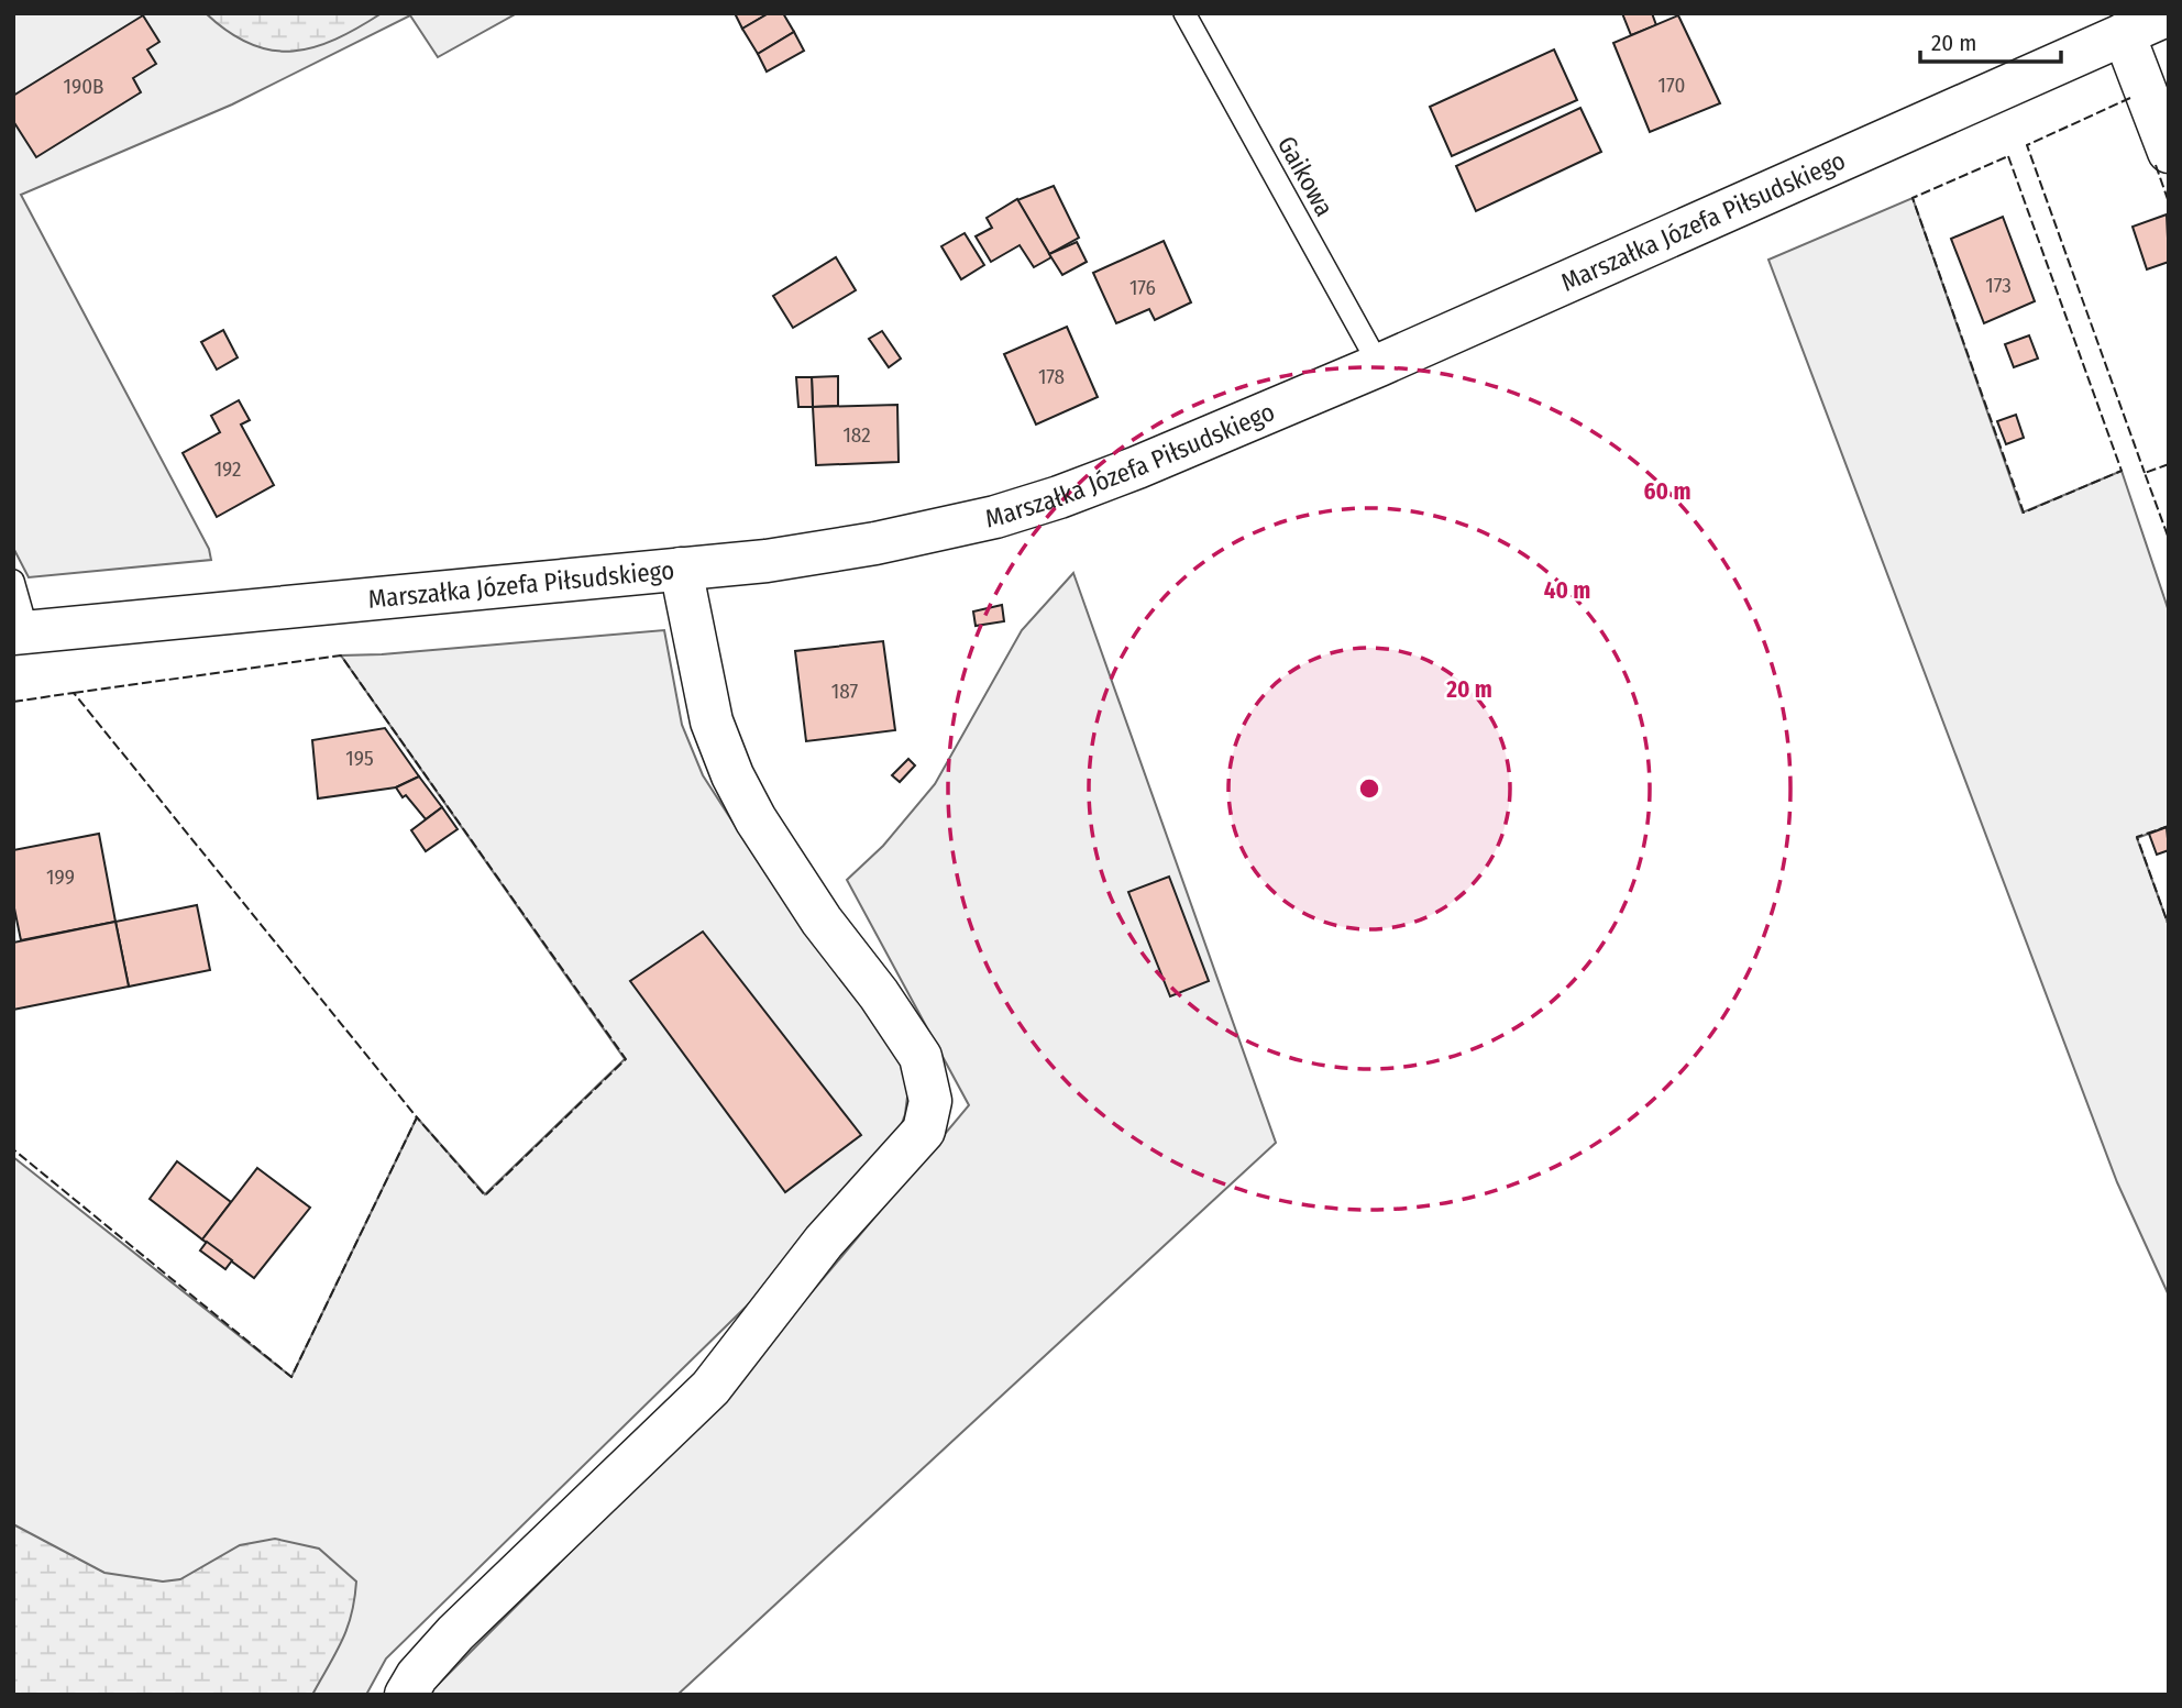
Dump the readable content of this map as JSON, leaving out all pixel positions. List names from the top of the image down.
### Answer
{
  "streets": {
    "street": ["Marszałka Józefa Piłsudskiego"],
    "lane": ["Gaikowa"]
  },
  "crossings": [
    ["Gaikowa", "Marszałka Józefa Piłsudskiego"]
  ],
  "house_numbers": [
    "170",
    "190B",
    "173",
    "176",
    "178",
    "182",
    "192",
    "187",
    "195",
    "199"
  ],
  "scale_bar": "20 m",
  "rings": ["60 m", "40 m", "20 m"]
}
